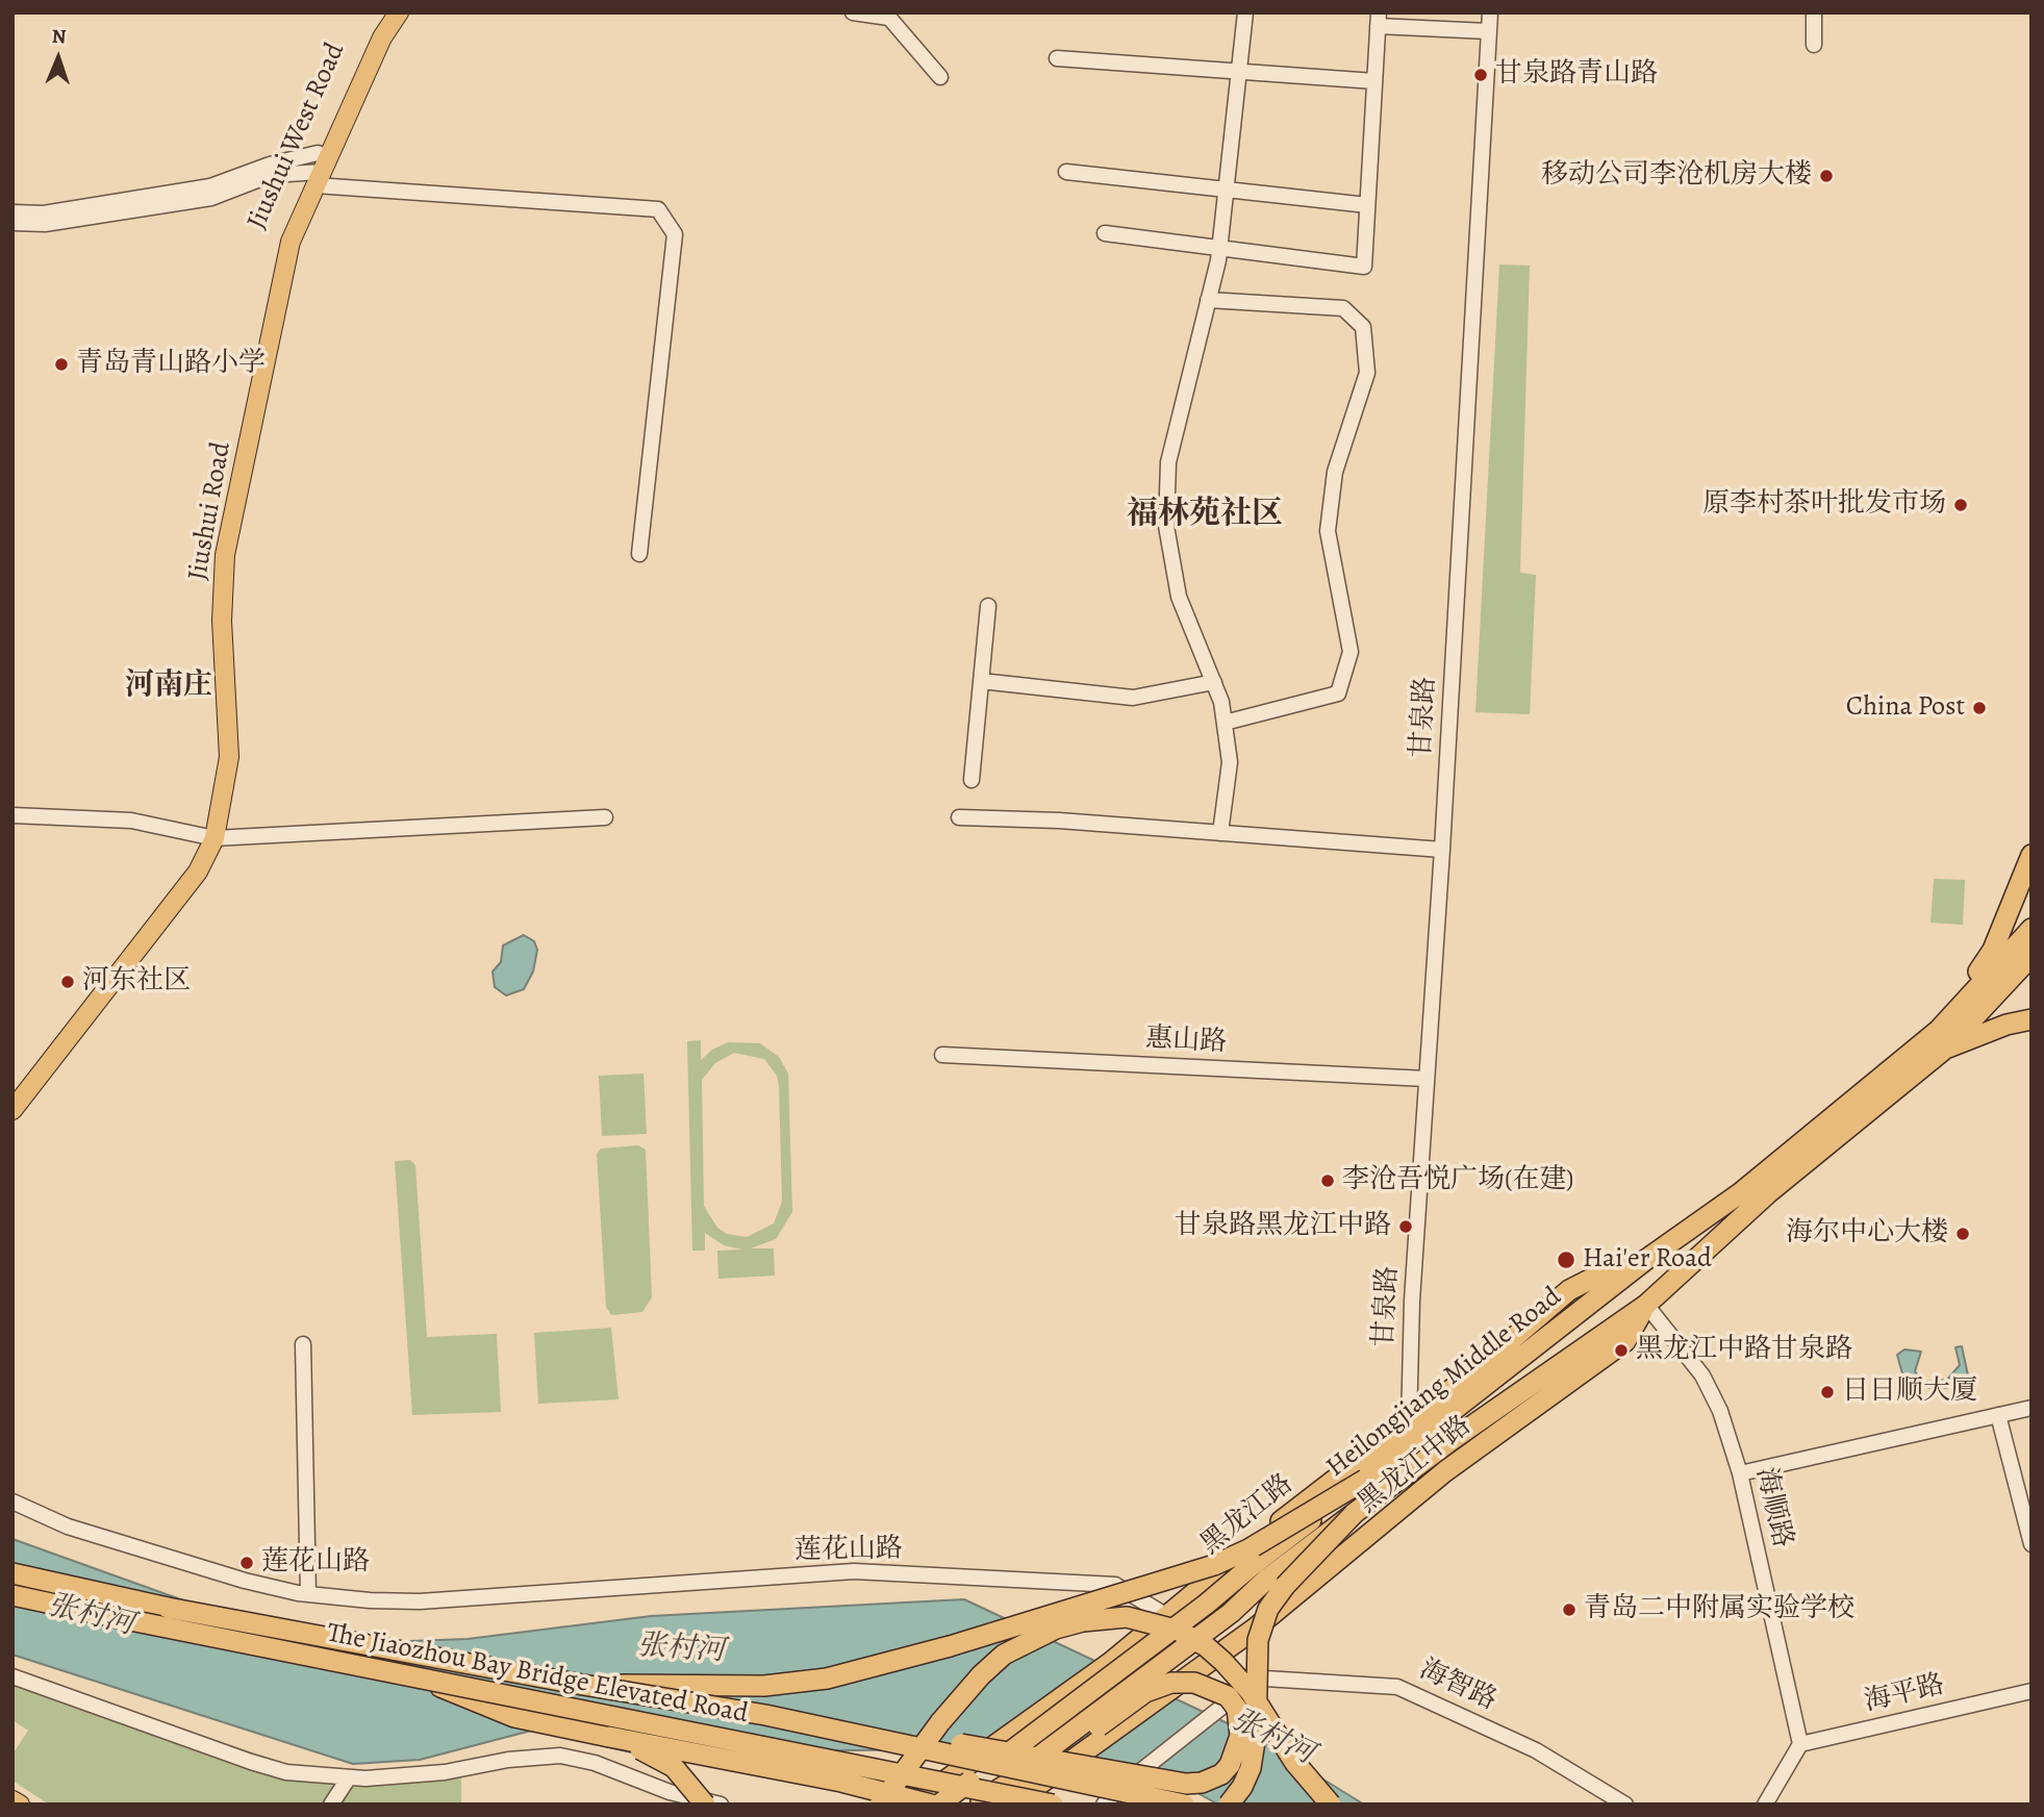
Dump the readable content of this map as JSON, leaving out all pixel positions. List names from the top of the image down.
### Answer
{
  "streets": {
    "highway": [
      "Heilongjiang Middle Road",
      "黑龙江中路",
      "黑龙江路",
      "The Jiaozhou Bay Bridge Elevated Road"
    ],
    "main road": ["Jiushui West Road"],
    "street": [
      "甘泉路",
      "惠山路",
      "海顺路",
      "莲花山路",
      "海智路",
      "海平路"
    ]
  },
  "crossings": [
    ["甘泉路", "惠山路"],
    ["甘泉路", "黑龙江路"],
    ["Heilongjiang Middle Road", "黑龙江中路"],
    ["Heilongjiang Middle Road", "海顺路"],
    ["Heilongjiang Middle Road", "黑龙江路"],
    ["黑龙江中路", "海顺路"],
    ["黑龙江中路", "莲花山路"],
    ["黑龙江中路", "海智路"],
    ["海顺路", "海平路"],
    ["黑龙江路", "莲花山路"],
    ["莲花山路", "海智路"]
  ],
  "districts": ["福林苑社区", "河南庄"],
  "water": ["张村河"],
  "places": [
    "甘泉路青山路",
    "移动公司李沧机房大楼",
    "青岛青山路小学",
    "原李村茶叶批发市场",
    "China Post",
    "河东社区",
    "李沧吾悦广场(在建)",
    "甘泉路黑龙江中路",
    "海尔中心大楼",
    "Hai'er Road",
    "黑龙江中路甘泉路",
    "日日顺大厦",
    "莲花山路",
    "青岛二中附属实验学校"
  ],
  "north": "top"
}
